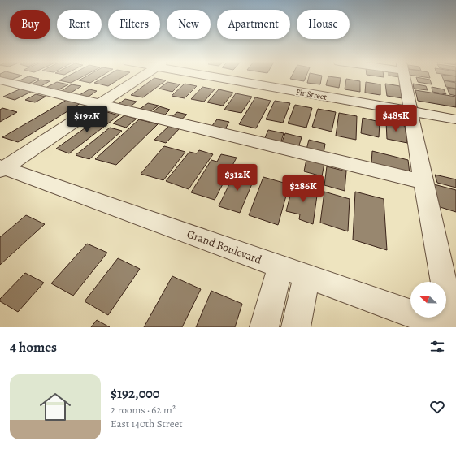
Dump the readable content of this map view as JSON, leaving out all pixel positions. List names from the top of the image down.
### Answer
{
  "streets": {
    "street": ["Fir Street", "Grand Boulevard"]
  },
  "north": "left",
  "page": {
    "chip": [
      "Buy",
      "Rent",
      "Filters",
      "New",
      "Apartment",
      "House"
    ],
    "price": [
      "$485K",
      "$192K",
      "$312K",
      "$286K"
    ],
    "heading": "4 homes",
    "list": [
      {
        "name": "$192,000",
        "note": "2 rooms · 62 m² · East 140th Street"
      }
    ]
  }
}
